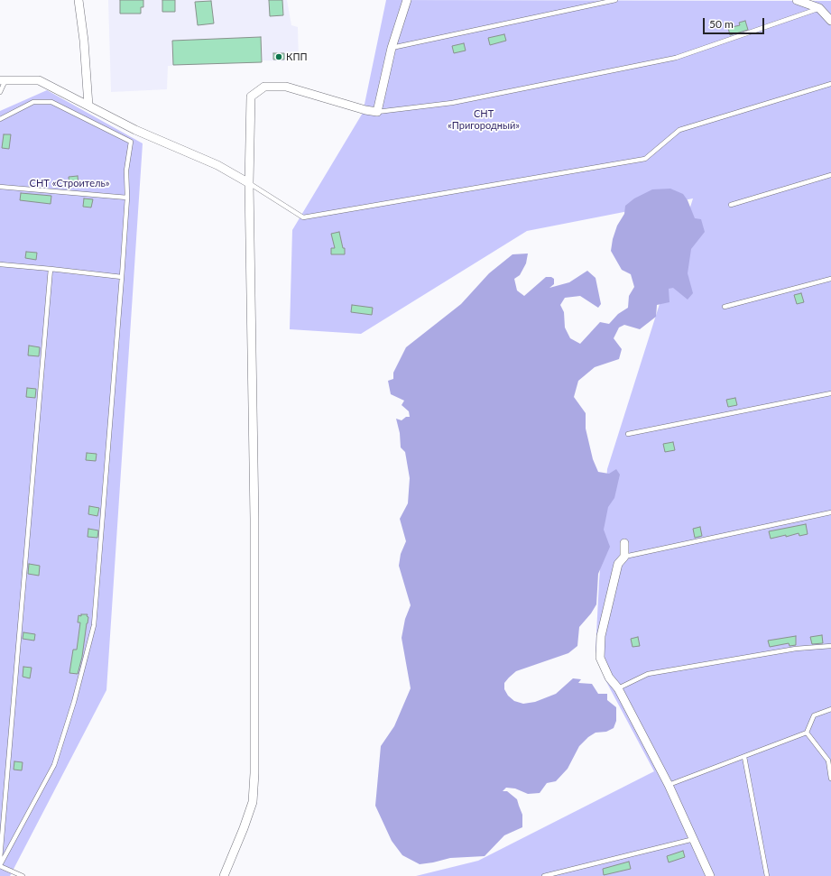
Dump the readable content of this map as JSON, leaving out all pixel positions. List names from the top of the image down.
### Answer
{
  "parks": ["СНТ «Пригородный»", "СНТ «Строитель»"],
  "places": ["КПП"],
  "scale_bar": "50 m"
}
